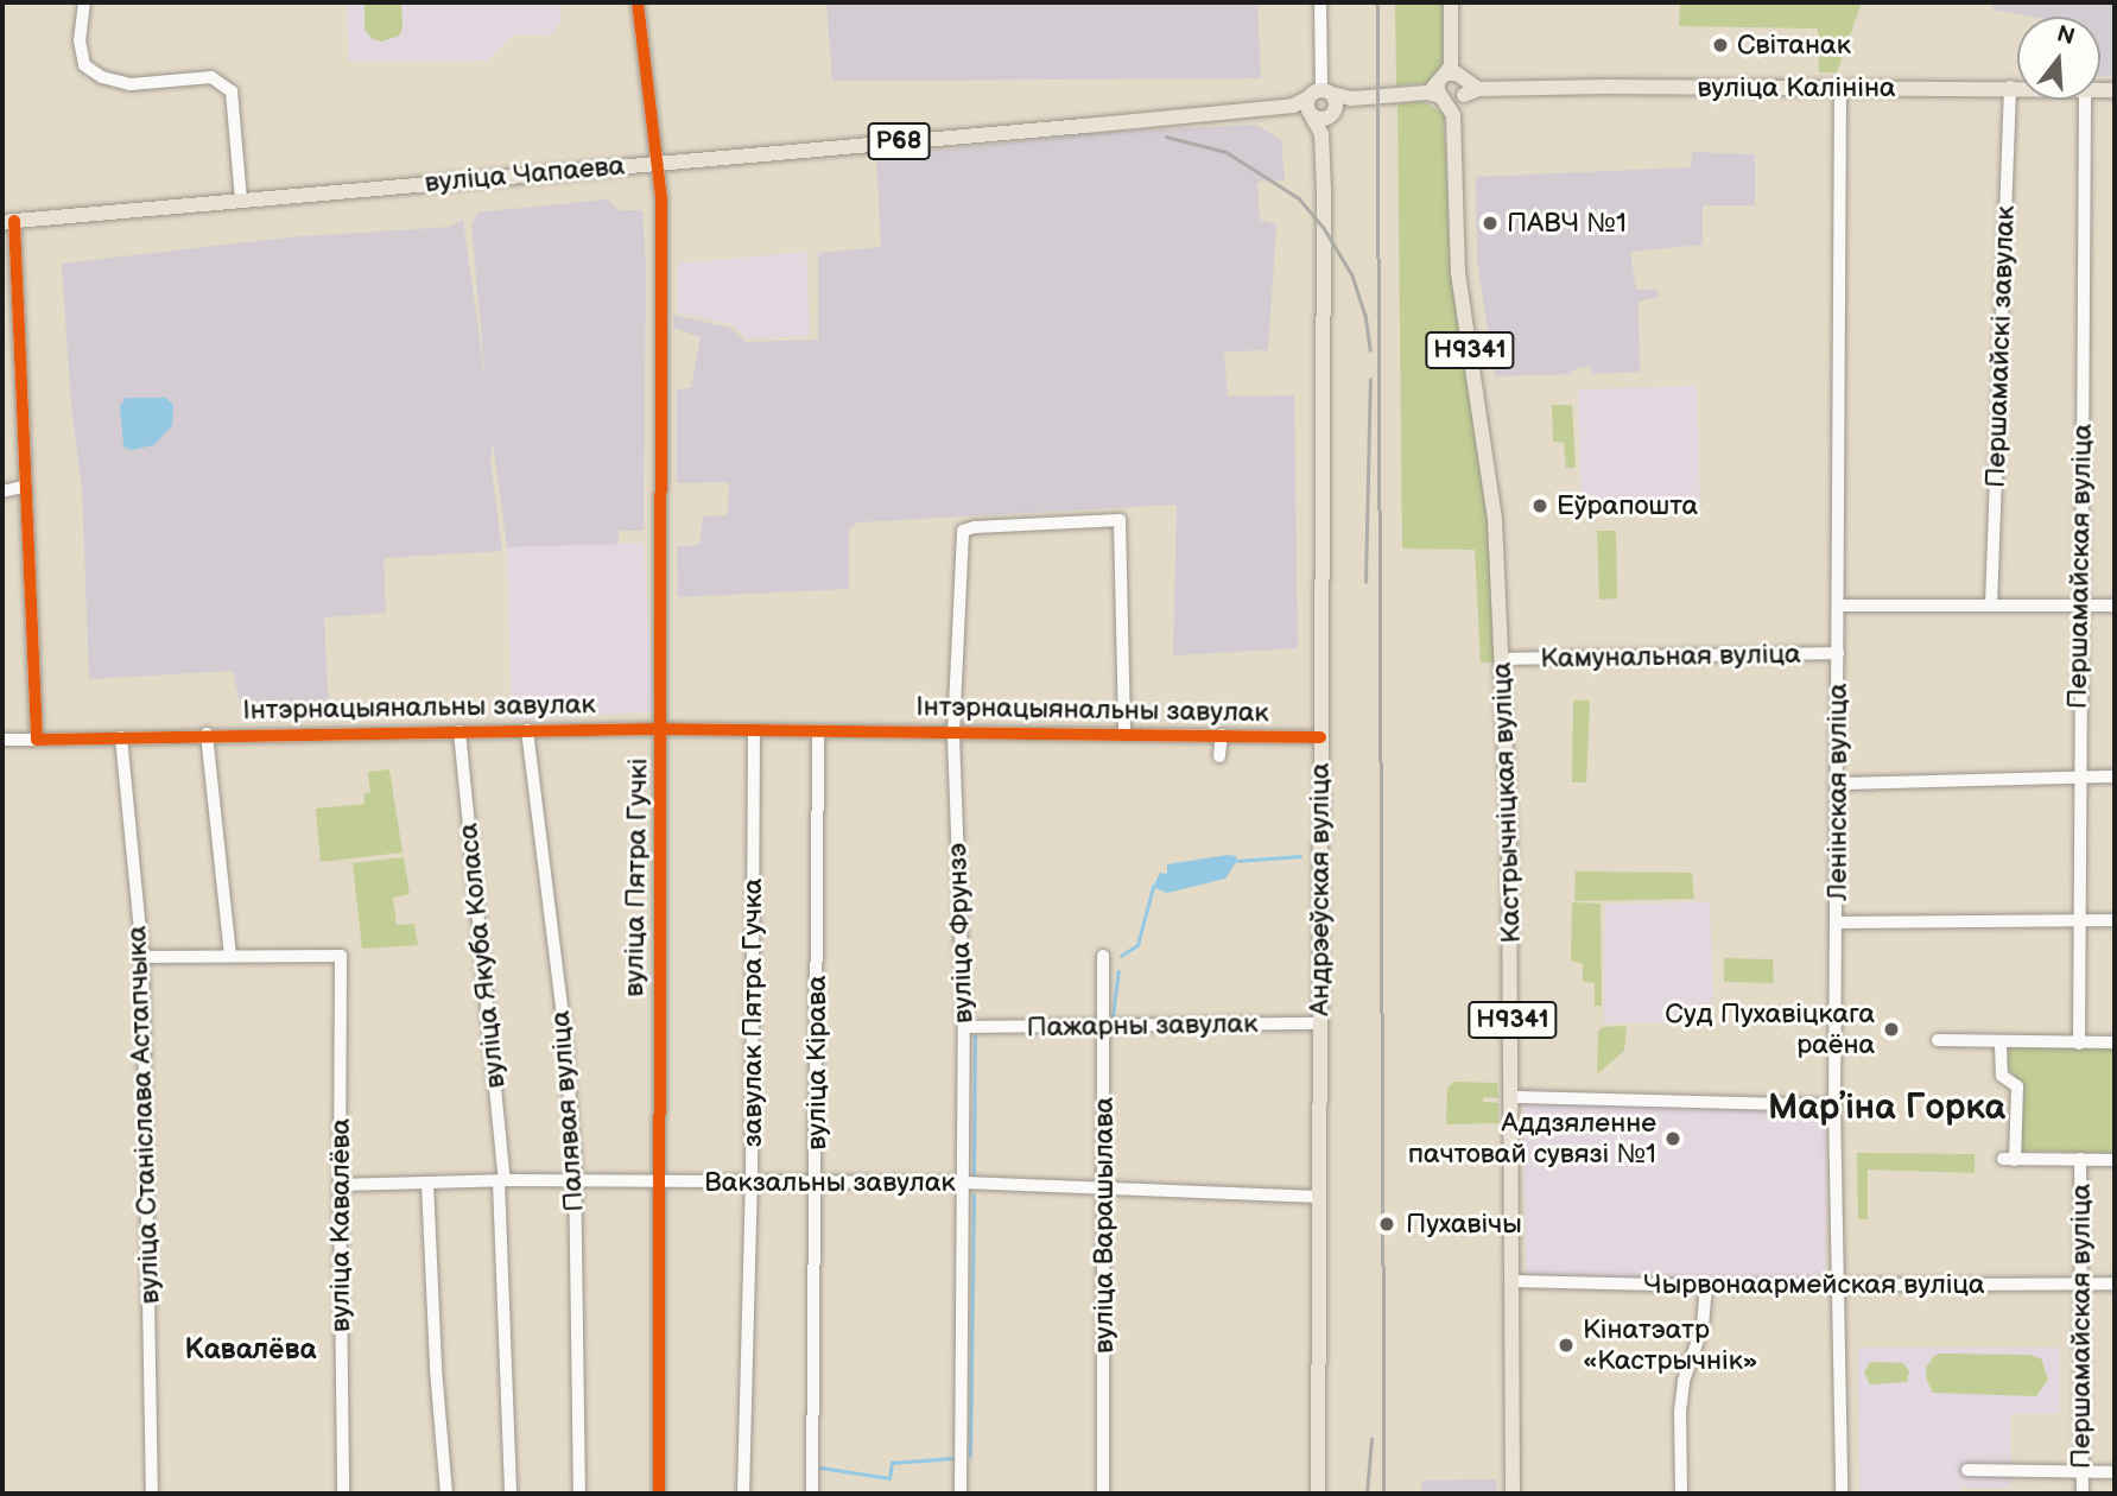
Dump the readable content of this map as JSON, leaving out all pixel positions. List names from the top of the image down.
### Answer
{
  "streets": {
    "main road": [
      "вуліца Калініна",
      "Р68",
      "вуліца Чапаева",
      "Н9341",
      "Кастрычніцкая вуліца",
      "Андрэеўская вуліца"
    ],
    "street": [
      "Першамайскі завулак",
      "Першамайская вуліца",
      "Камунальная вуліца",
      "Інтэрнацыянальны завулак",
      "Ленінская вуліца",
      "вуліца Пятра Гучкі",
      "вуліца Фрунзэ",
      "вуліца Якуба Коласа",
      "завулак Пятра Гучка",
      "Пажарны завулак",
      "вуліца Кірава",
      "Палявая вуліца",
      "вуліца Станіслава Астапчыка",
      "Вакзальны завулак",
      "вуліца Кавалёва",
      "вуліца Варашылава",
      "Чырвонаармейская вуліца"
    ]
  },
  "crossings": [
    ["вуліца Калініна", "Першамайскі завулак"],
    ["вуліца Калініна", "Ленінская вуліца"],
    ["вуліца Калініна", "Кастрычніцкая вуліца"],
    ["вуліца Чапаева", "вуліца Пятра Гучкі"],
    ["Першамайская вуліца", "Чырвонаармейская вуліца"],
    ["Камунальная вуліца", "Ленінская вуліца"],
    ["Камунальная вуліца", "Кастрычніцкая вуліца"],
    ["Інтэрнацыянальны завулак", "вуліца Пятра Гучкі"],
    ["Інтэрнацыянальны завулак", "Андрэеўская вуліца"],
    ["Інтэрнацыянальны завулак", "вуліца Фрунзэ"],
    ["Інтэрнацыянальны завулак", "вуліца Якуба Коласа"],
    ["Інтэрнацыянальны завулак", "завулак Пятра Гучка"],
    ["Інтэрнацыянальны завулак", "вуліца Кірава"],
    ["Інтэрнацыянальны завулак", "Палявая вуліца"],
    ["Інтэрнацыянальны завулак", "вуліца Станіслава Астапчыка"],
    ["Ленінская вуліца", "Чырвонаармейская вуліца"],
    ["Кастрычніцкая вуліца", "Чырвонаармейская вуліца"],
    ["вуліца Пятра Гучкі", "Вакзальны завулак"],
    ["Андрэеўская вуліца", "Пажарны завулак"],
    ["Андрэеўская вуліца", "Вакзальны завулак"],
    ["вуліца Фрунзэ", "Пажарны завулак"],
    ["вуліца Фрунзэ", "Вакзальны завулак"],
    ["вуліца Якуба Коласа", "Вакзальны завулак"],
    ["завулак Пятра Гучка", "Вакзальны завулак"],
    ["Пажарны завулак", "вуліца Варашылава"],
    ["вуліца Кірава", "Вакзальны завулак"],
    ["Палявая вуліца", "Вакзальны завулак"],
    ["Вакзальны завулак", "вуліца Кавалёва"],
    ["Вакзальны завулак", "вуліца Варашылава"]
  ],
  "districts": ["Марʼіна Горка", "Кавалёва"],
  "places": [
    "Світанак",
    "ПАВЧ №1",
    "Еўрапошта",
    "Суд Пухавіцкага раёна",
    "Аддзяленне пачтовай сувязі №1",
    "Пухавічы",
    "Кінатэатр «Кастрычнік»"
  ],
  "north": "top"
}
